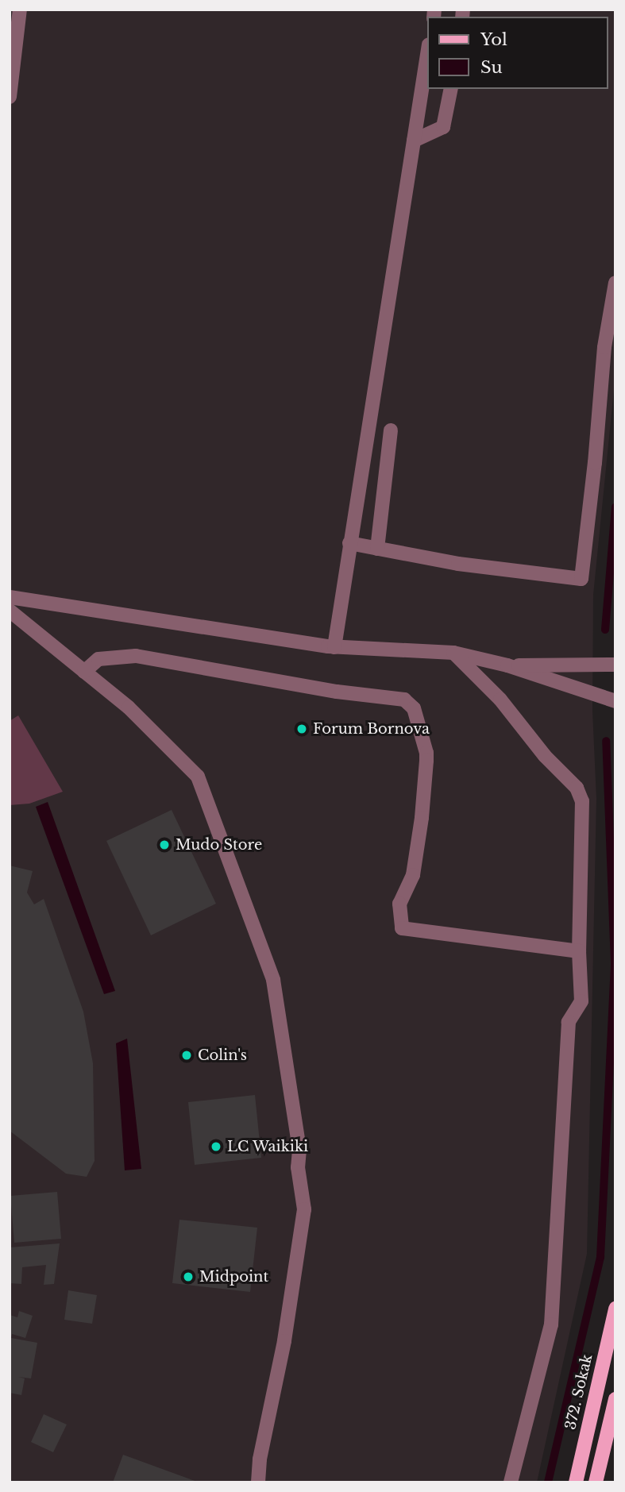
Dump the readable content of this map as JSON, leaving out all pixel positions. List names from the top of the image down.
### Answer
{
  "streets": {
    "main road": ["372. Sokak"]
  },
  "places": [
    "Forum Bornova",
    "Mudo Store",
    "Colin's",
    "LC Waikiki",
    "Midpoint"
  ],
  "legend": ["Yol", "Su"]
}
